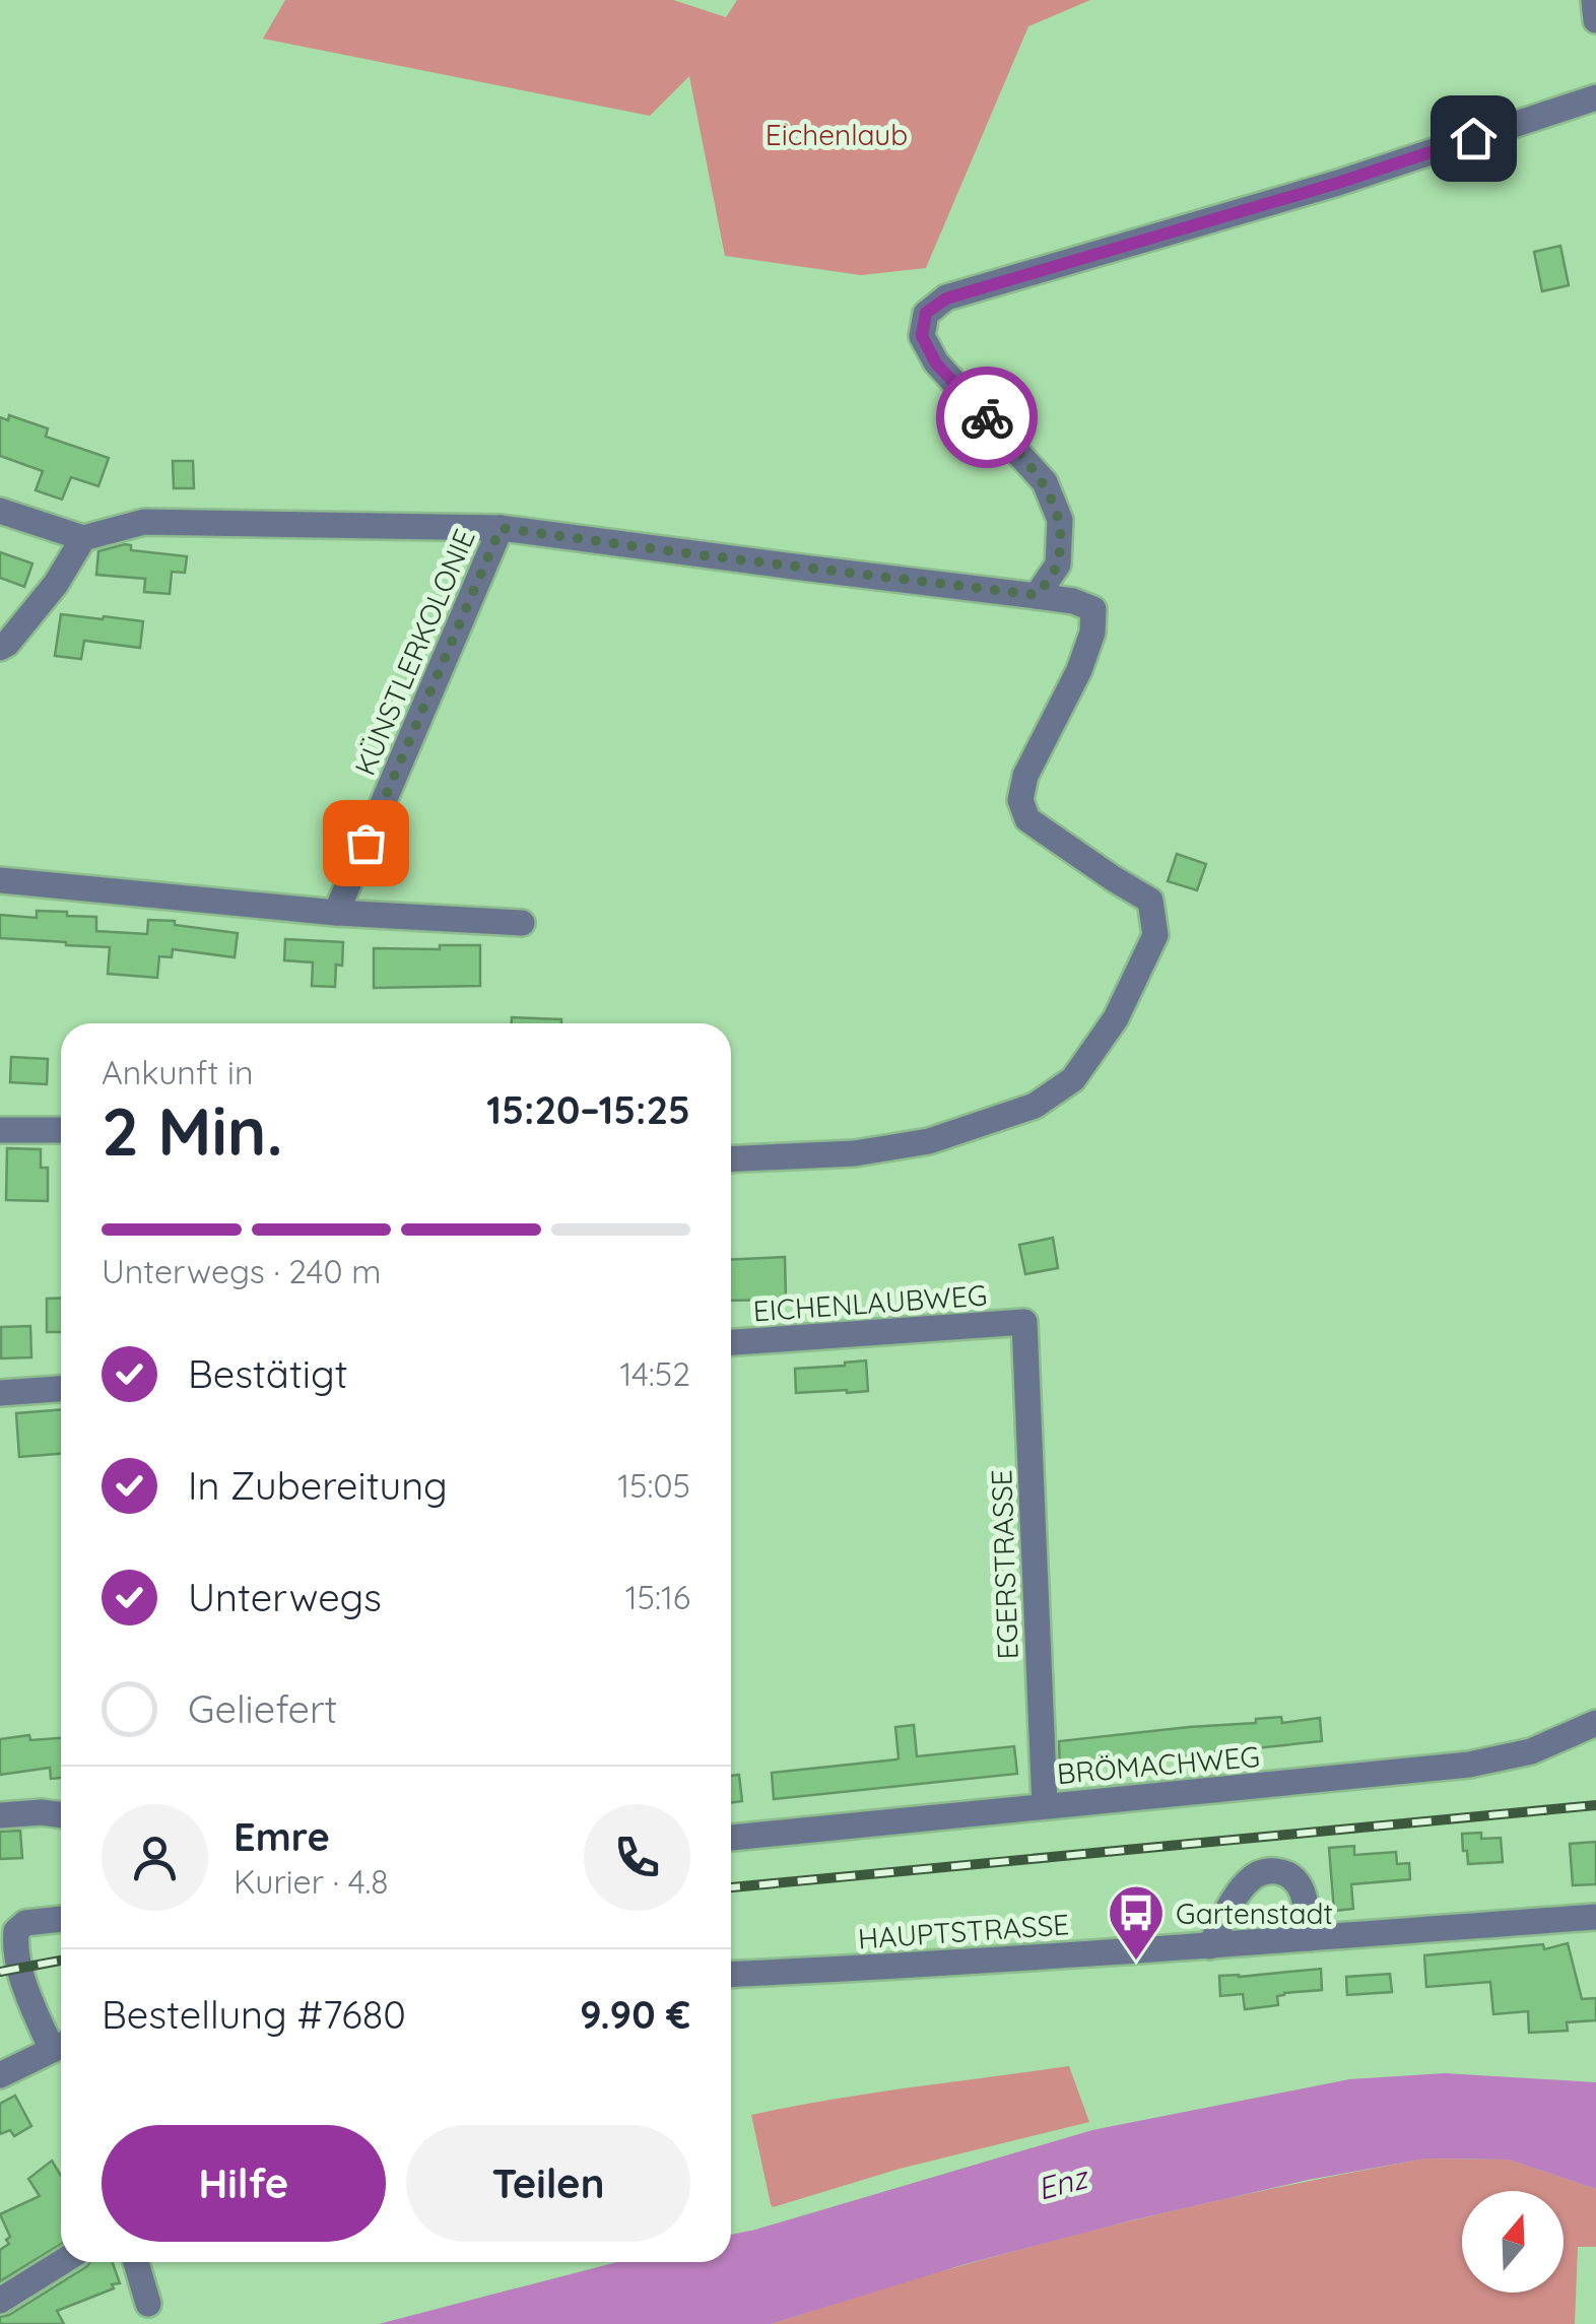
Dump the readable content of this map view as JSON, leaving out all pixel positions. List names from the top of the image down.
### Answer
{
  "streets": {
    "street": [
      "KÜNSTLERKOLONIE",
      "EICHENLAUBWEG",
      "EGERSTRASSE",
      "BRÖMACHWEG",
      "HAUPTSTRASSE"
    ]
  },
  "crossings": [
    ["EICHENLAUBWEG", "EGERSTRASSE"],
    ["EGERSTRASSE", "BRÖMACHWEG"]
  ],
  "water": ["Enz"],
  "parks": ["Eichenlaub"],
  "places": {
    "bus stop": ["Gartenstadt"]
  },
  "north": "top",
  "page": {
    "heading": ["2 Min.", "Ankunft in", "15:20–15:25"],
    "panel": [
      "Emre",
      "Kurier · 4.8",
      "Bestellung #7680",
      "9.90 €"
    ],
    "bar": "Unterwegs · 240 m",
    "list": [
      ["Bestätigt", "14:52"],
      ["In Zubereitung", "15:05"],
      ["Unterwegs", "15:16"],
      "Geliefert"
    ],
    "buttons": ["Hilfe", "Teilen"]
  }
}
